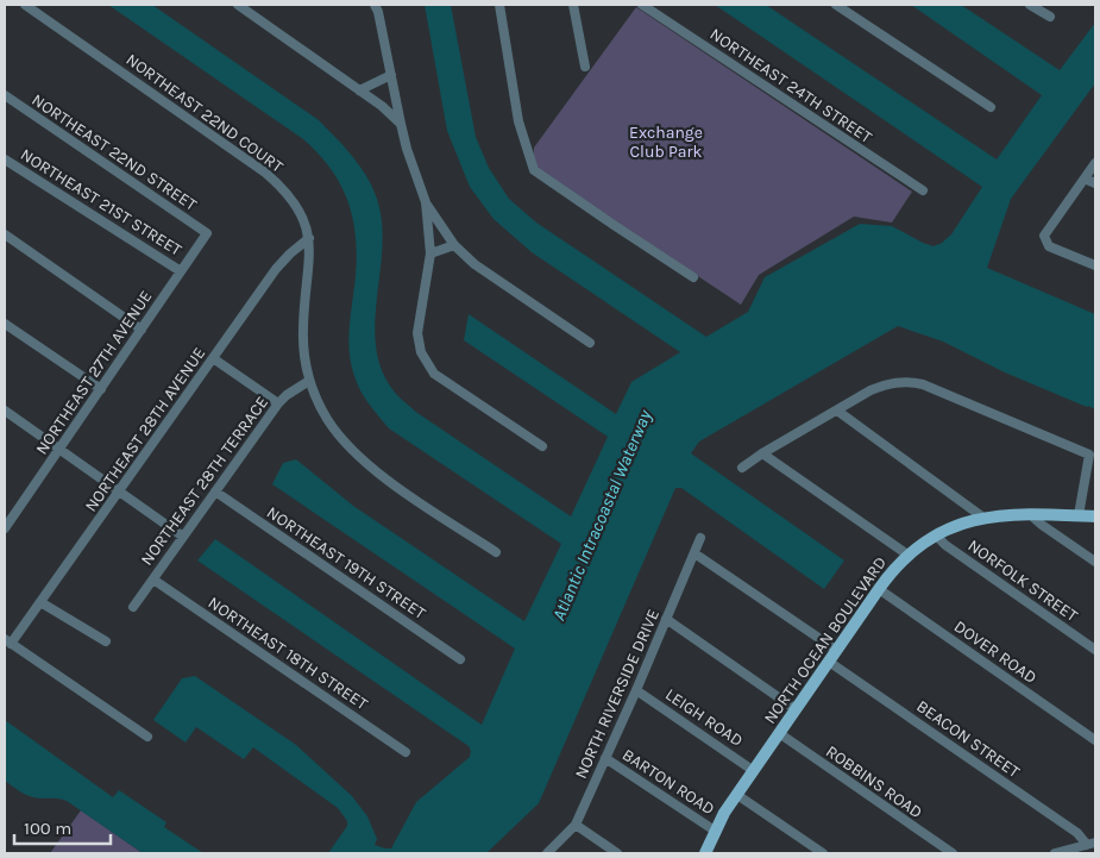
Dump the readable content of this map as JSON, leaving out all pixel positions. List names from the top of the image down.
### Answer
{
  "streets": {
    "main road": ["NORTH OCEAN BOULEVARD"],
    "street": [
      "NORTHEAST 24TH STREET",
      "NORTHEAST 22ND COURT",
      "NORTHEAST 22ND STREET",
      "NORTHEAST 21ST STREET",
      "NORTHEAST 27TH AVENUE",
      "NORTHEAST 28TH AVENUE",
      "NORTHEAST 28TH TERRACE",
      "NORTHEAST 19TH STREET",
      "NORFOLK STREET",
      "DOVER ROAD",
      "NORTHEAST 18TH STREET",
      "NORTH RIVERSIDE DRIVE",
      "LEIGH ROAD",
      "BEACON STREET",
      "BARTON ROAD",
      "ROBBINS ROAD"
    ]
  },
  "crossings": [
    ["NORTHEAST 22ND COURT", "NORTHEAST 28TH AVENUE"],
    ["NORTHEAST 22ND COURT", "NORTHEAST 28TH TERRACE"],
    ["NORTHEAST 22ND STREET", "NORTHEAST 27TH AVENUE"],
    ["NORTHEAST 21ST STREET", "NORTHEAST 27TH AVENUE"],
    ["NORTHEAST 28TH TERRACE", "NORTHEAST 19TH STREET"],
    ["NORTHEAST 28TH TERRACE", "NORTHEAST 18TH STREET"],
    ["NORFOLK STREET", "NORTH OCEAN BOULEVARD"],
    ["NORTH OCEAN BOULEVARD", "DOVER ROAD"],
    ["NORTH OCEAN BOULEVARD", "LEIGH ROAD"],
    ["NORTH OCEAN BOULEVARD", "BEACON STREET"],
    ["NORTH OCEAN BOULEVARD", "BARTON ROAD"],
    ["NORTH OCEAN BOULEVARD", "ROBBINS ROAD"],
    ["NORTH RIVERSIDE DRIVE", "LEIGH ROAD"],
    ["NORTH RIVERSIDE DRIVE", "BARTON ROAD"]
  ],
  "water": ["Atlantic Intracoastal Waterway"],
  "parks": ["Exchange Club Park"],
  "scale_bar": "100 m"
}
